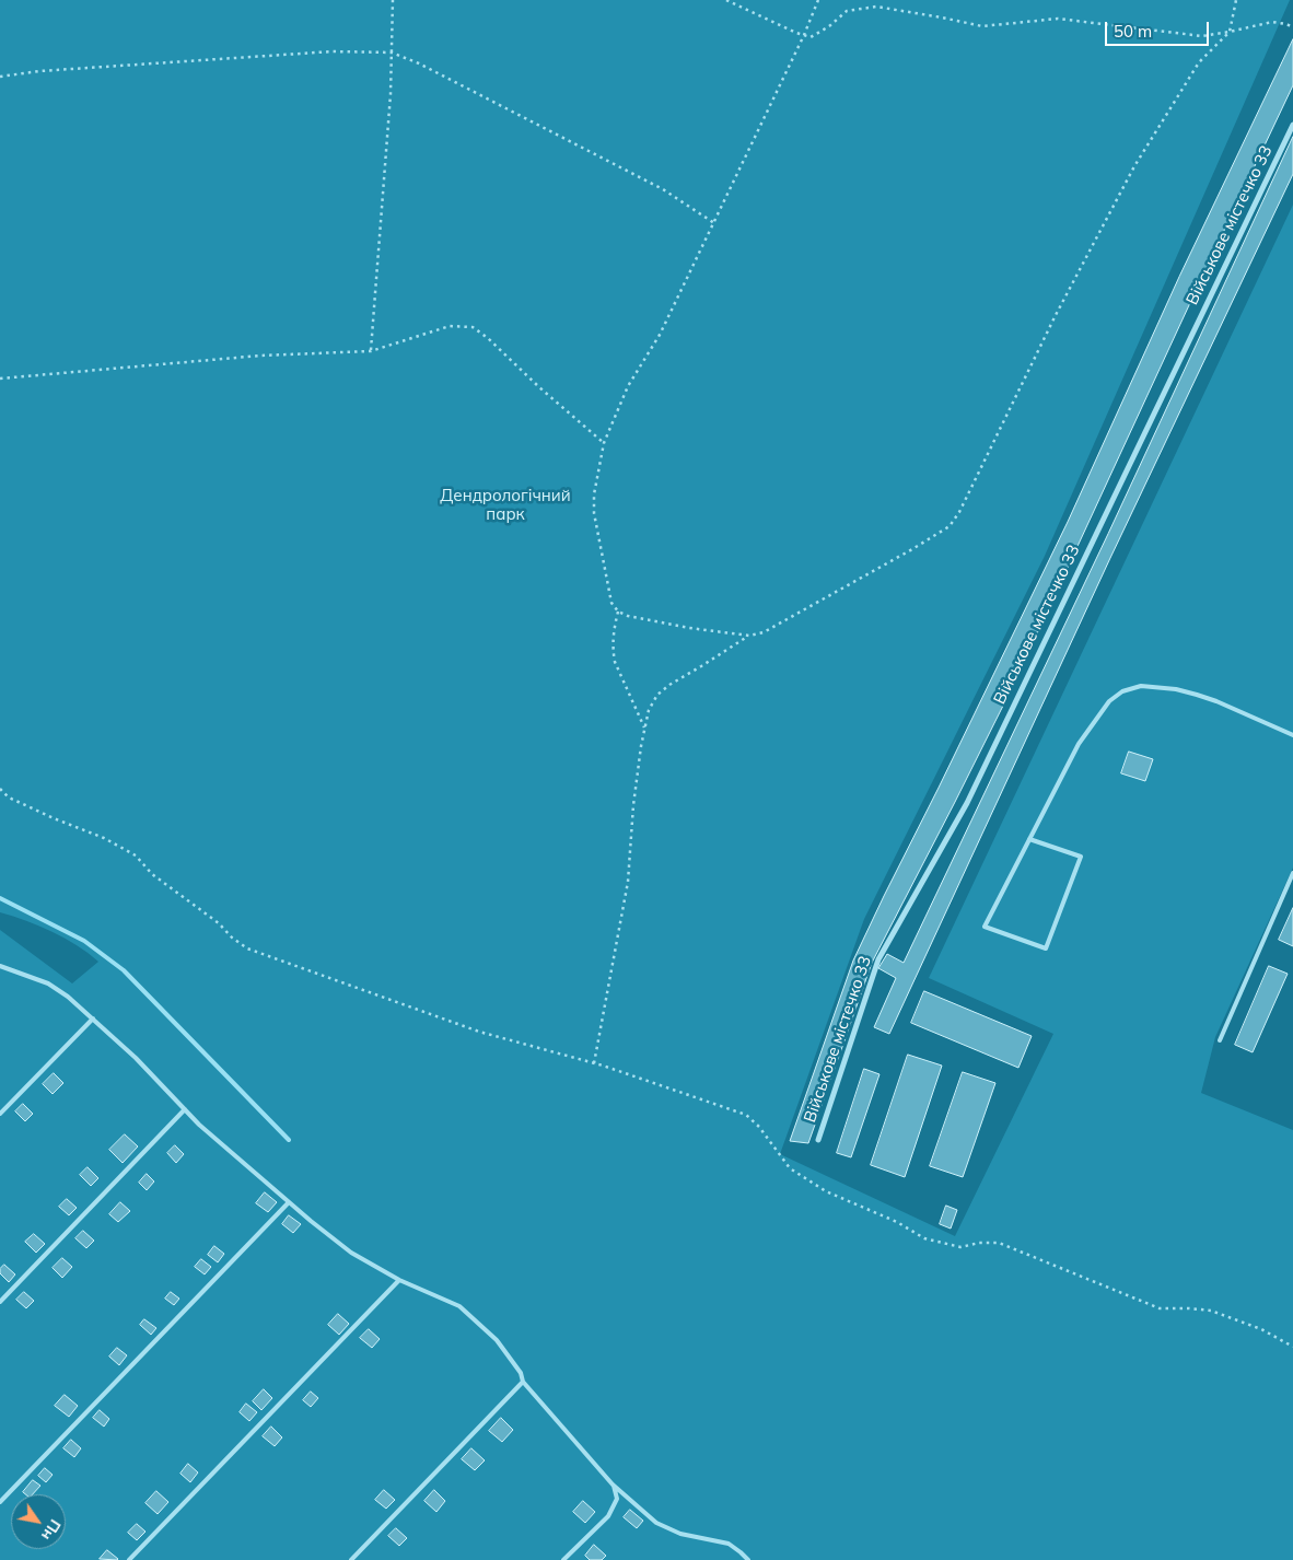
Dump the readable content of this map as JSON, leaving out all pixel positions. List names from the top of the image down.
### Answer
{
  "streets": {
    "street": ["Військове містечко 33"]
  },
  "parks": ["Дендрологічний парк"],
  "scale_bar": "50 m",
  "north": "bottom right"
}
